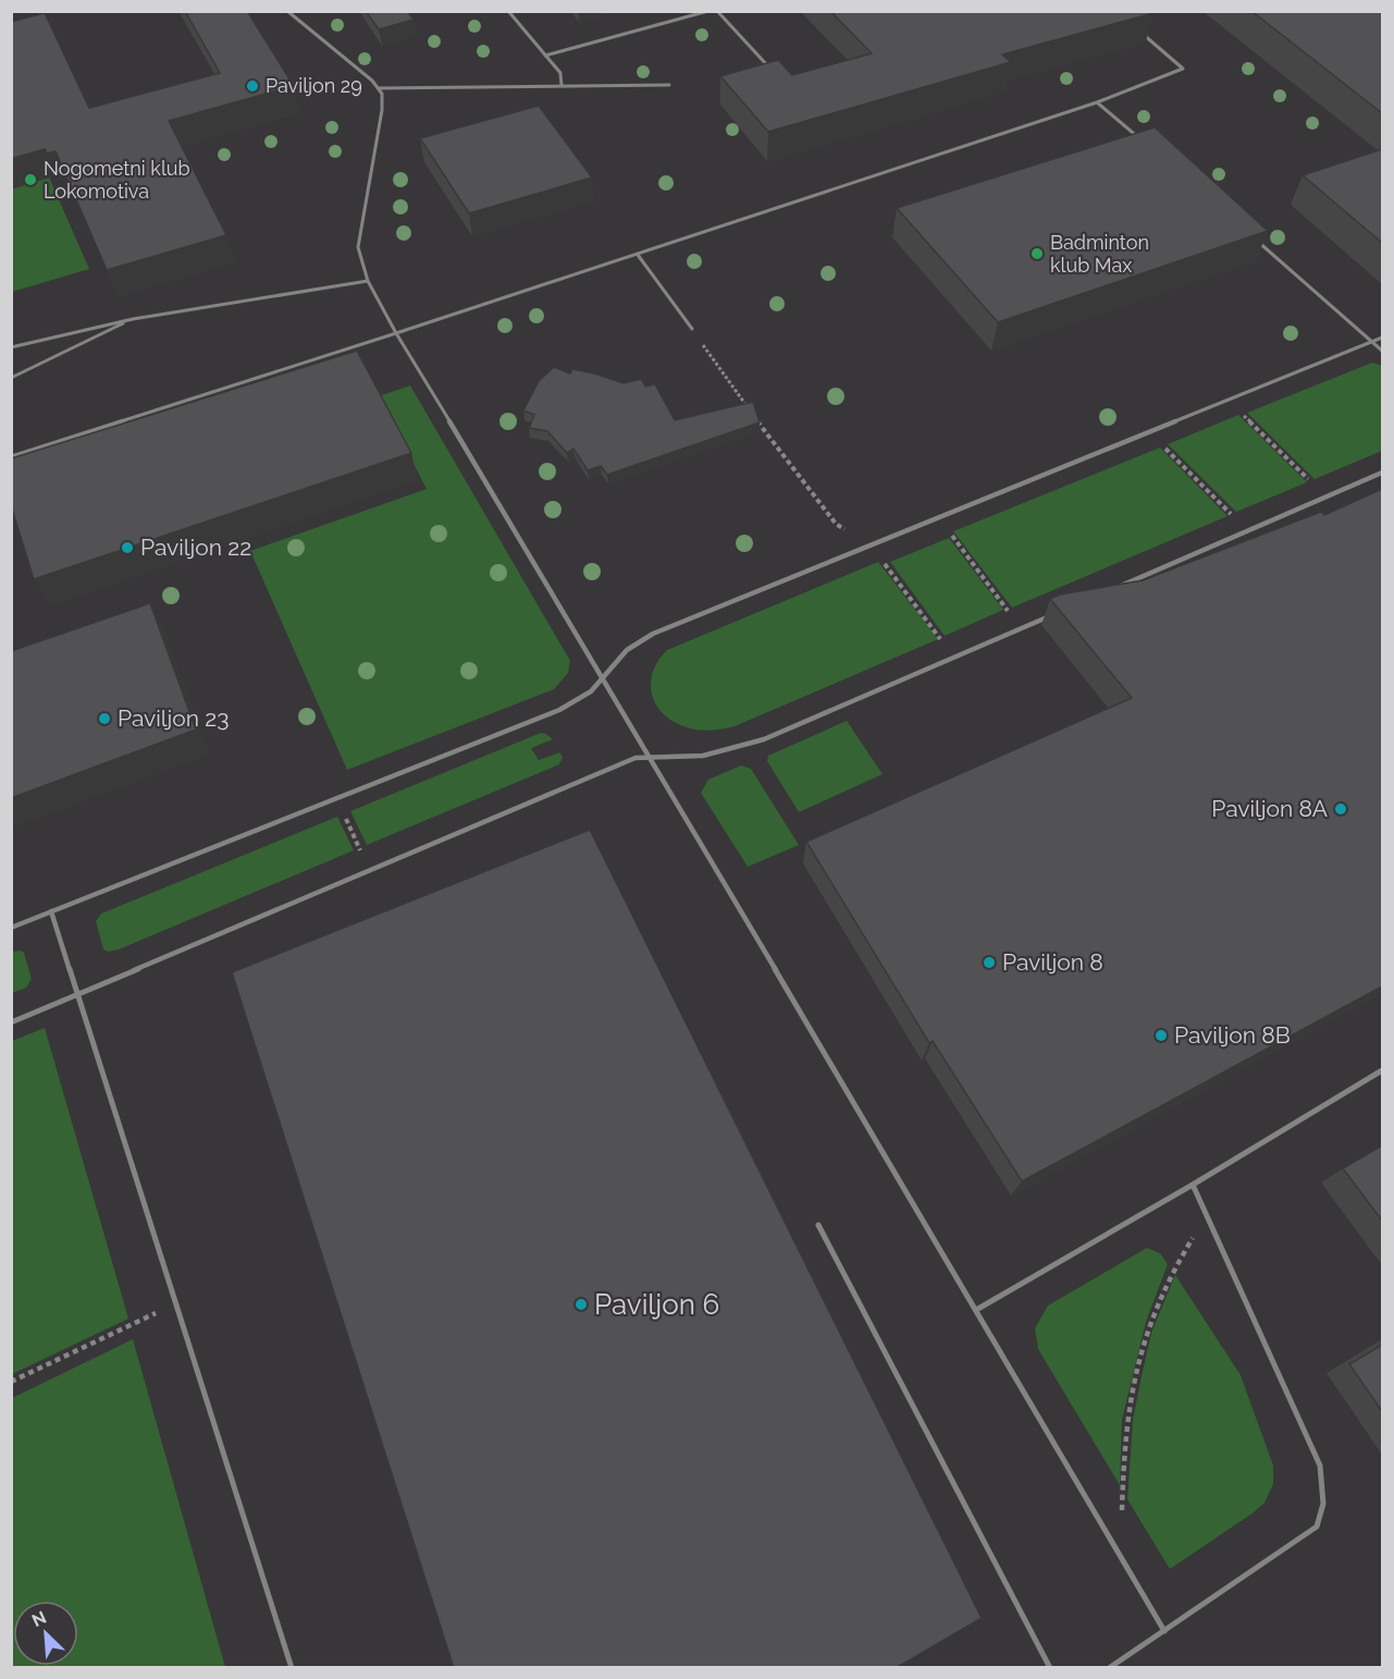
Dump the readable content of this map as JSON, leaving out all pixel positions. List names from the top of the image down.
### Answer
{
  "places": [
    "Paviljon 29",
    "Nogometni klub Lokomotiva",
    "Badminton klub Max",
    "Paviljon 22",
    "Paviljon 23",
    "Paviljon 8A",
    "Paviljon 8",
    "Paviljon 8B",
    "Paviljon 6"
  ],
  "north": "top left"
}
